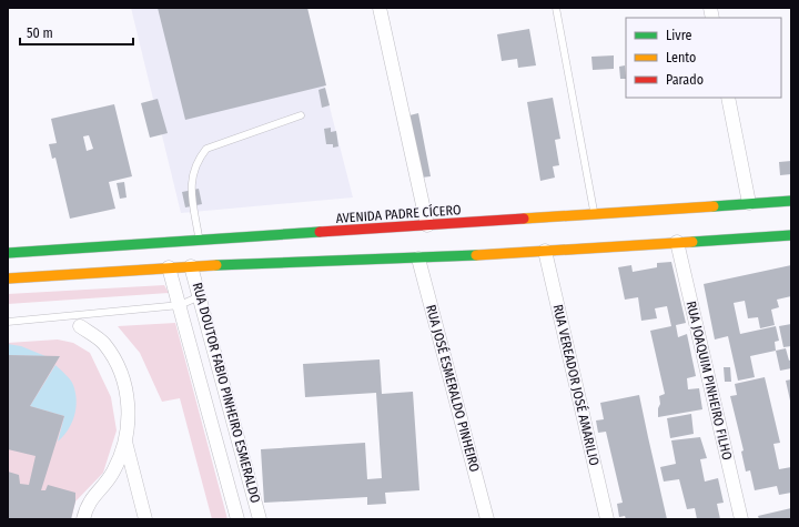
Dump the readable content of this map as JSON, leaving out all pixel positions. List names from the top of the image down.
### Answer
{
  "streets": {
    "highway": ["AVENIDA PADRE CÍCERO"],
    "street": [
      "RUA JOAQUIM PINHEIRO FILHO",
      "RUA VEREADOR JOSÉ AMARILIO",
      "RUA JOSÉ ESMERALDO PINHEIRO",
      "RUA DOUTOR FABIO PINHEIRO ESMERALDO"
    ]
  },
  "legend": ["Livre", "Lento", "Parado"],
  "scale_bar": "50 m"
}
